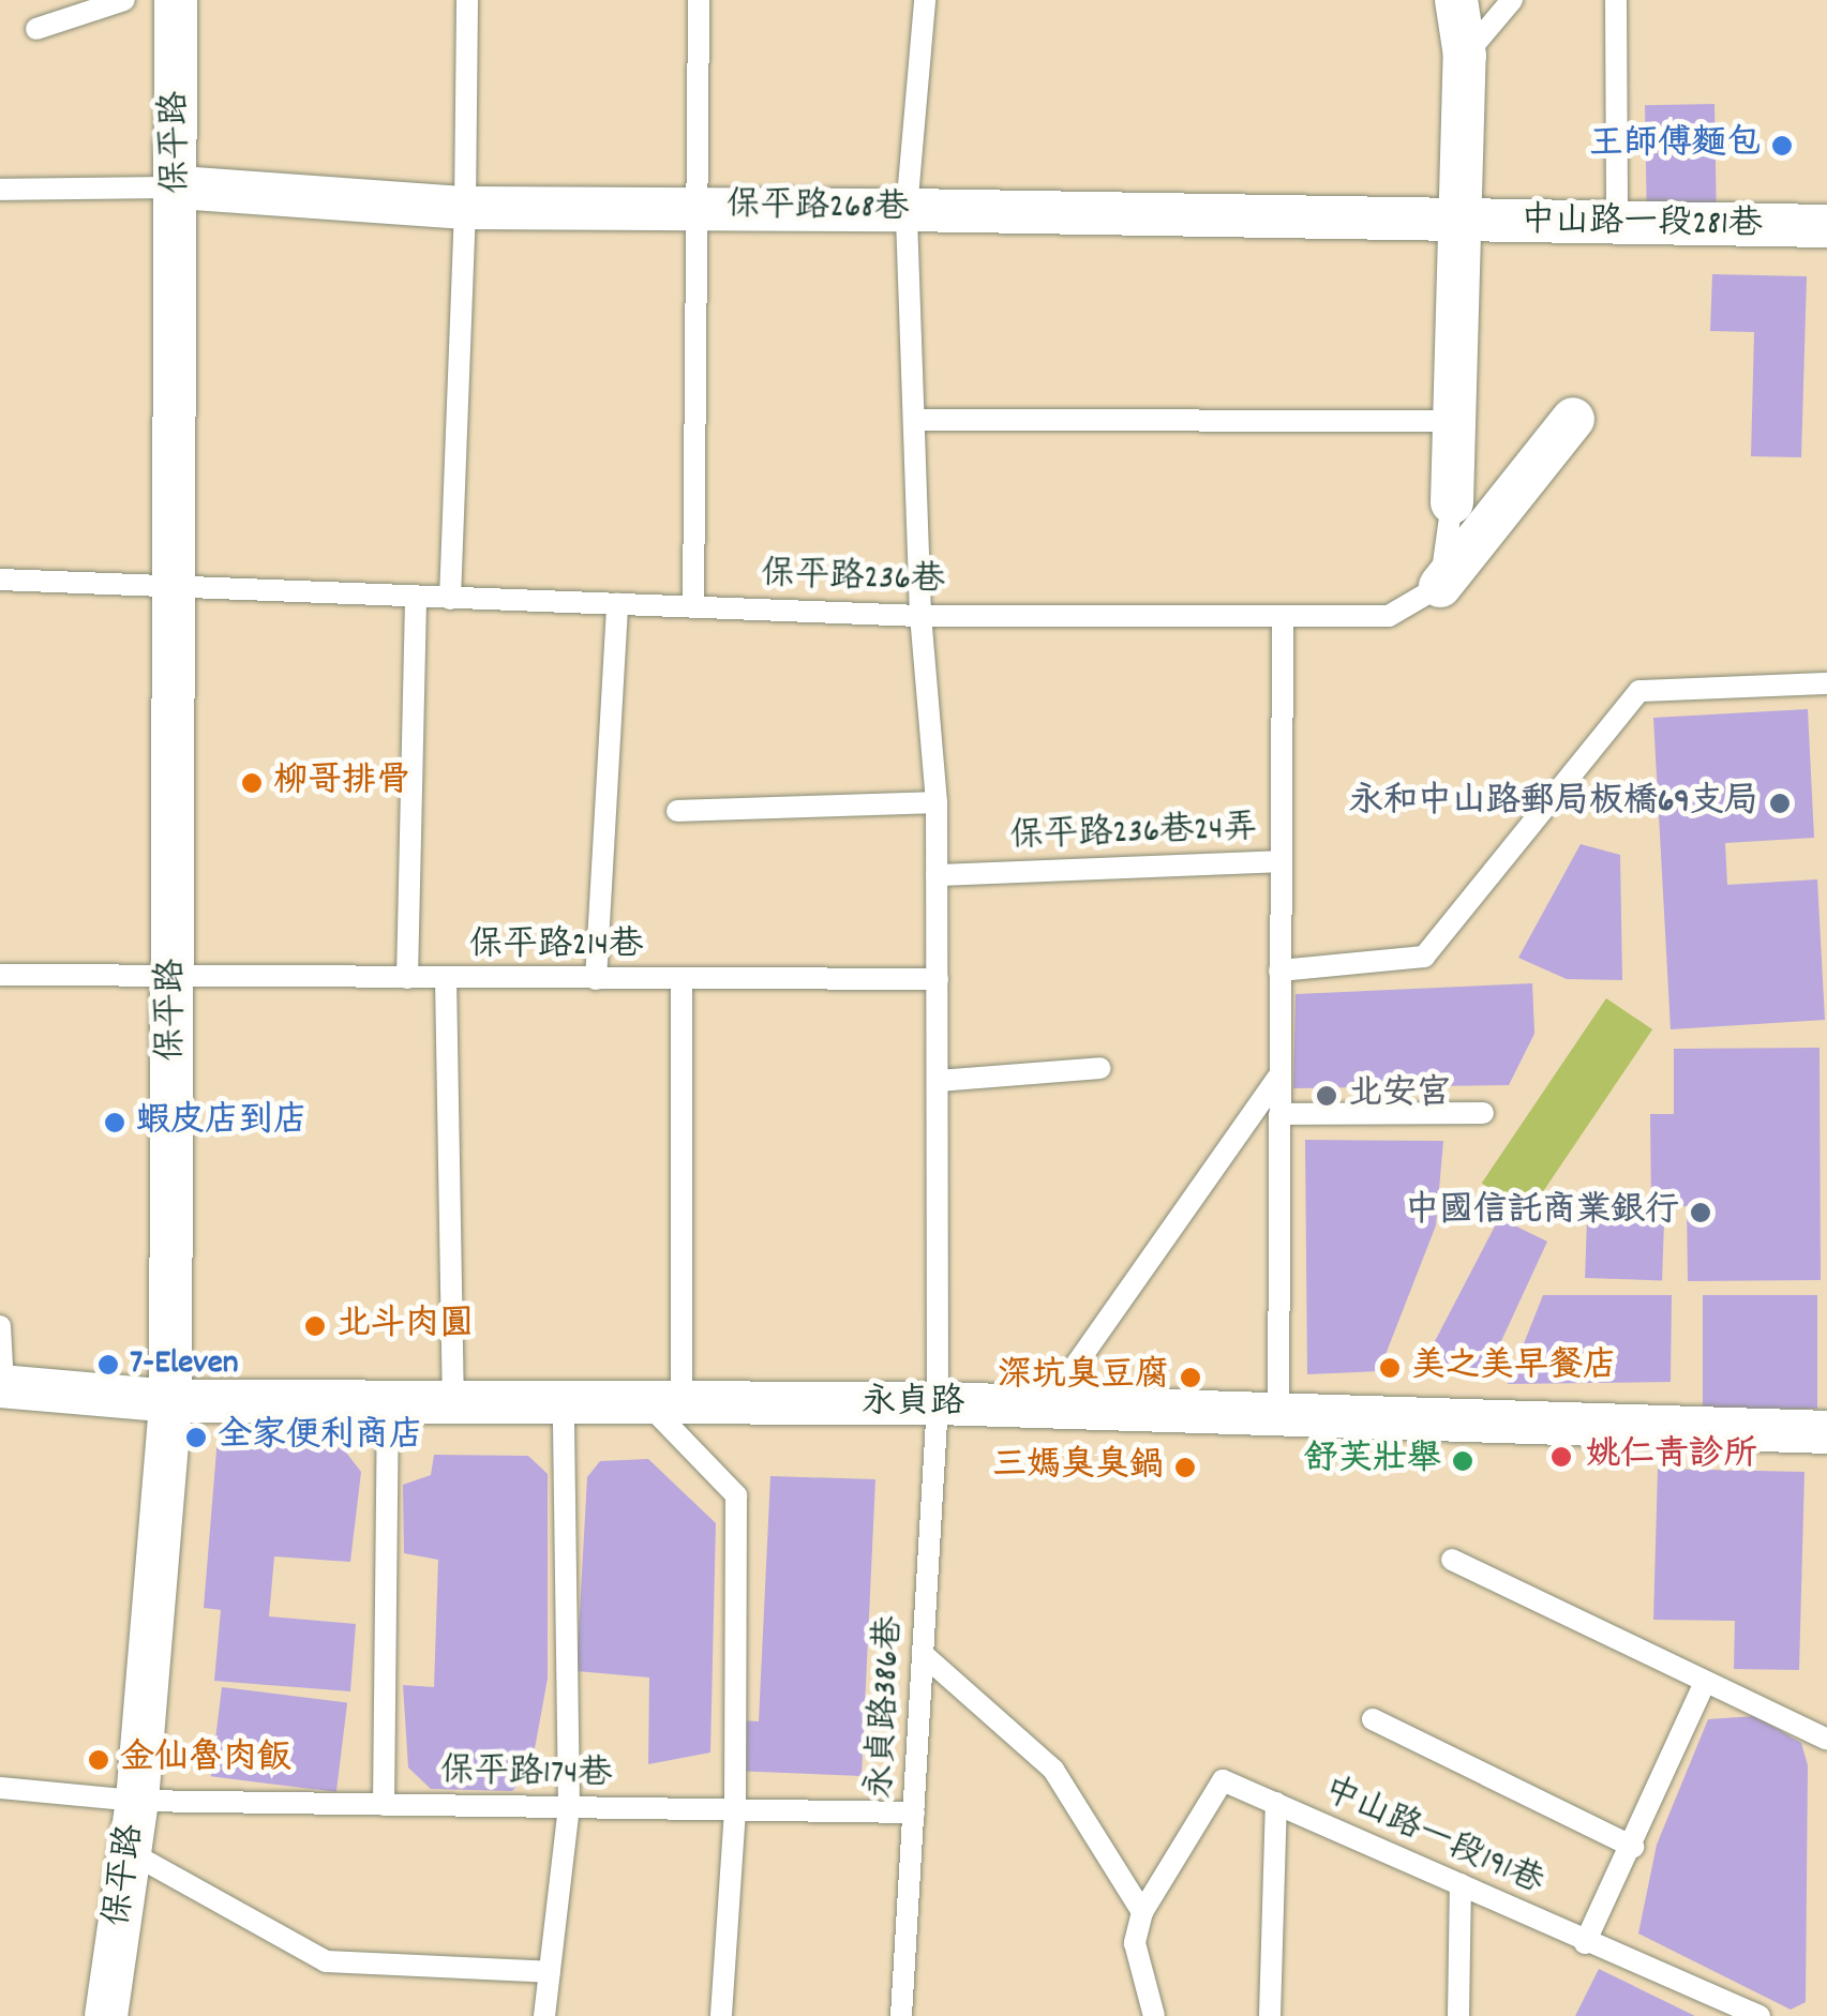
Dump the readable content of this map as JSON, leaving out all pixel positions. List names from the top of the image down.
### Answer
{
  "streets": {
    "street": [
      "保平路",
      "保平路268巷",
      "中山路一段281巷",
      "永貞路"
    ],
    "lane": [
      "保平路236巷",
      "保平路236巷24弄",
      "保平路214巷",
      "永貞路386巷",
      "保平路174巷",
      "中山路一段191巷"
    ]
  },
  "crossings": [
    ["保平路", "保平路268巷"],
    ["保平路", "保平路236巷"],
    ["保平路", "保平路214巷"],
    ["保平路", "永貞路"],
    ["保平路", "保平路174巷"],
    ["保平路268巷", "中山路一段281巷"],
    ["保平路268巷", "永貞路386巷"],
    ["保平路236巷", "保平路236巷24弄"],
    ["保平路236巷", "永貞路386巷"],
    ["保平路236巷24弄", "永貞路386巷"],
    ["保平路214巷", "永貞路386巷"],
    ["永貞路", "永貞路386巷"],
    ["永貞路386巷", "保平路174巷"]
  ],
  "places": [
    "王師傅麵包",
    "柳哥排骨",
    "永和中山路郵局板橋69支局",
    "北安宮",
    "蝦皮店到店",
    "中國信託商業銀行",
    "北斗肉圓",
    "7-Eleven",
    "美之美早餐店",
    "深坑臭豆腐",
    "全家便利商店",
    "姚仁青診所",
    "舒芙壯舉",
    "三媽臭臭鍋",
    "金仙魯肉飯"
  ]
}
